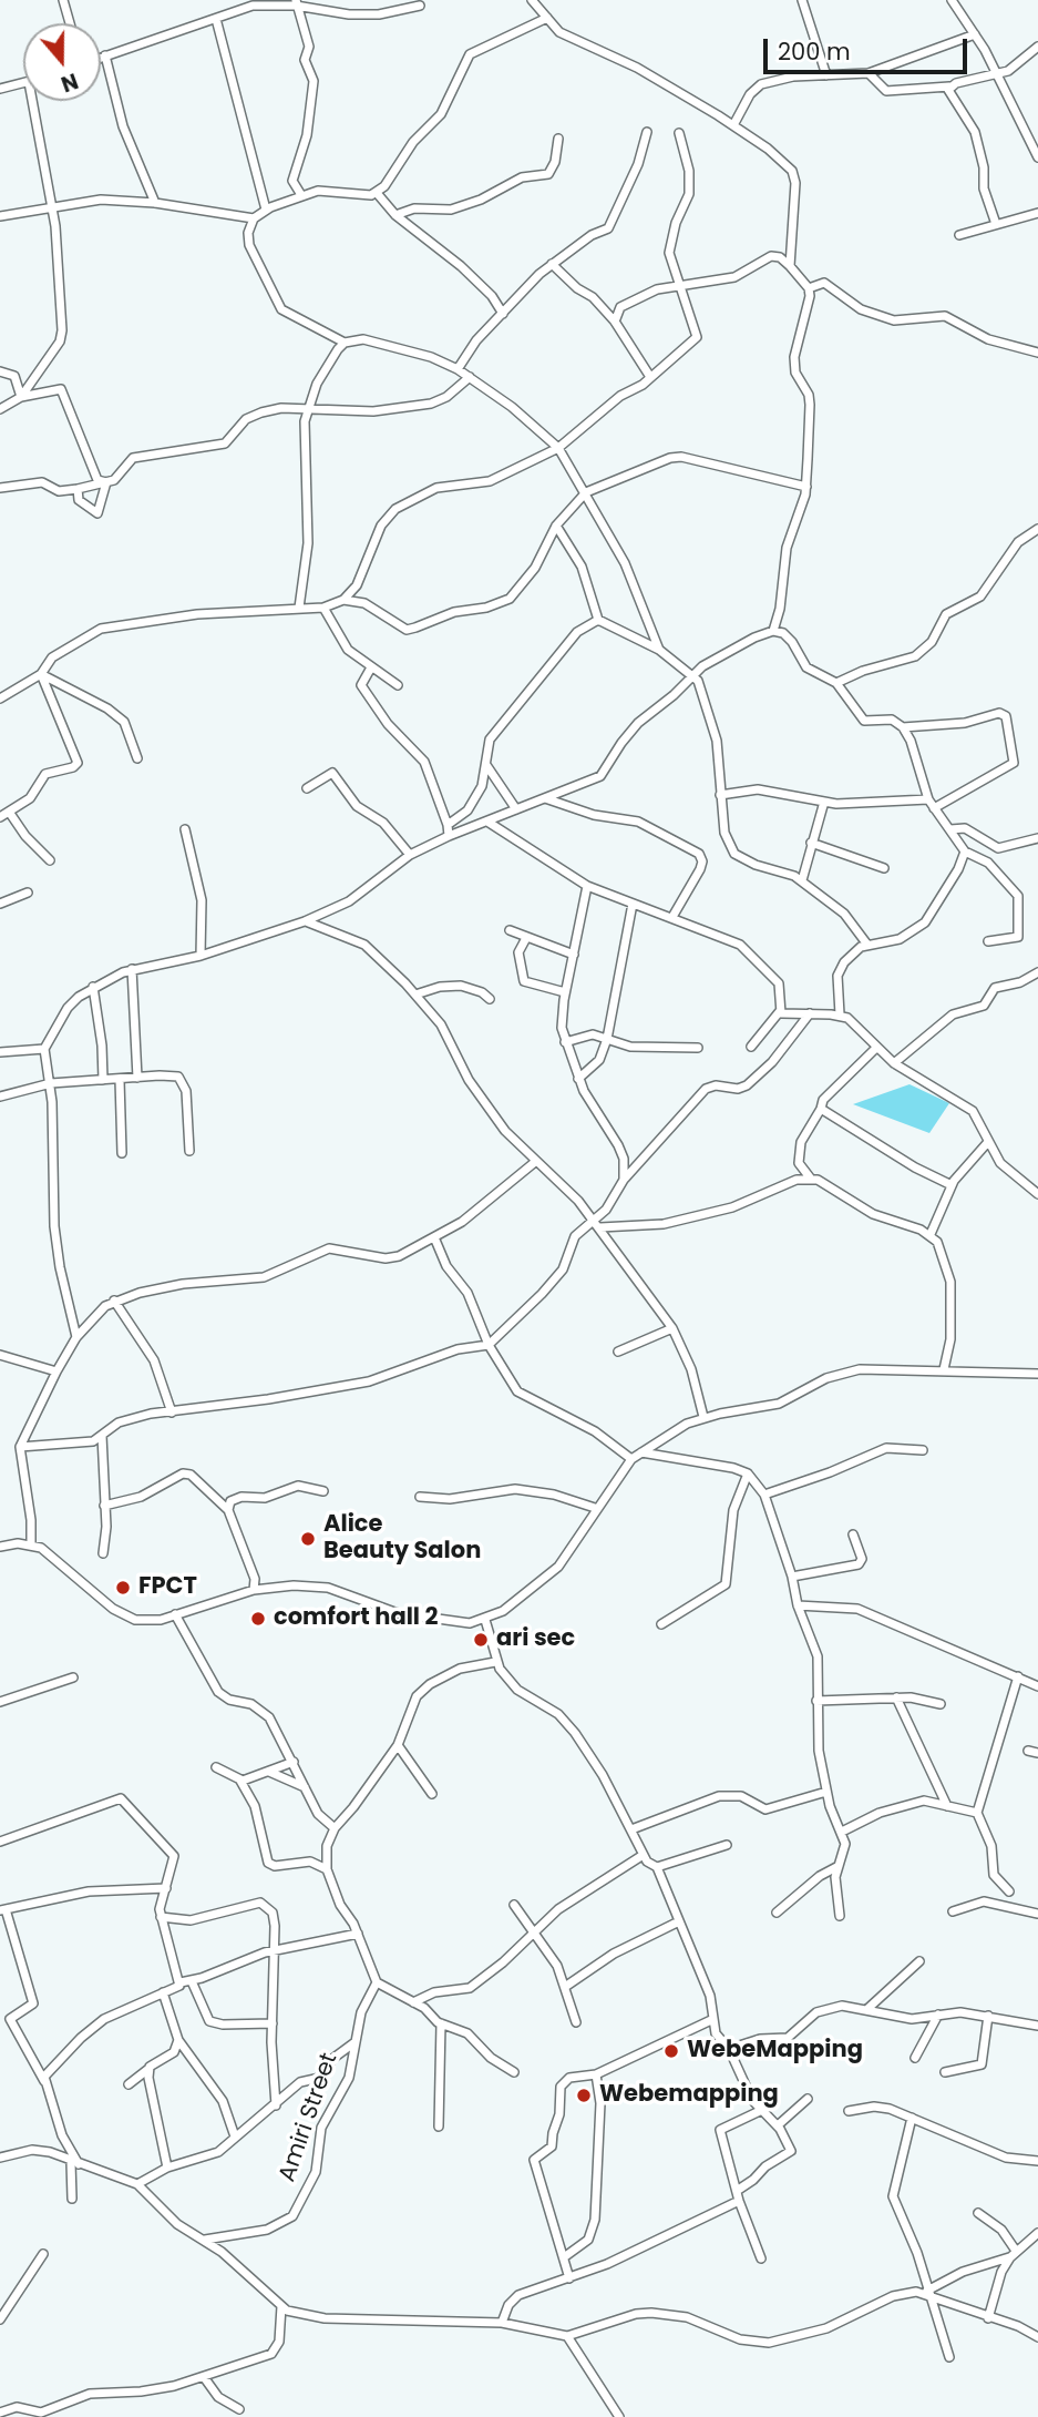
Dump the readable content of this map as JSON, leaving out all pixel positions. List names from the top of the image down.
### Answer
{
  "streets": {
    "street": ["Amiri Street"]
  },
  "places": [
    "Alice Beauty Salon",
    "FPCT",
    "comfort hall 2",
    "ari sec",
    "WebeMapping",
    "Webemapping"
  ],
  "scale_bar": "200 m",
  "north": "bottom"
}
